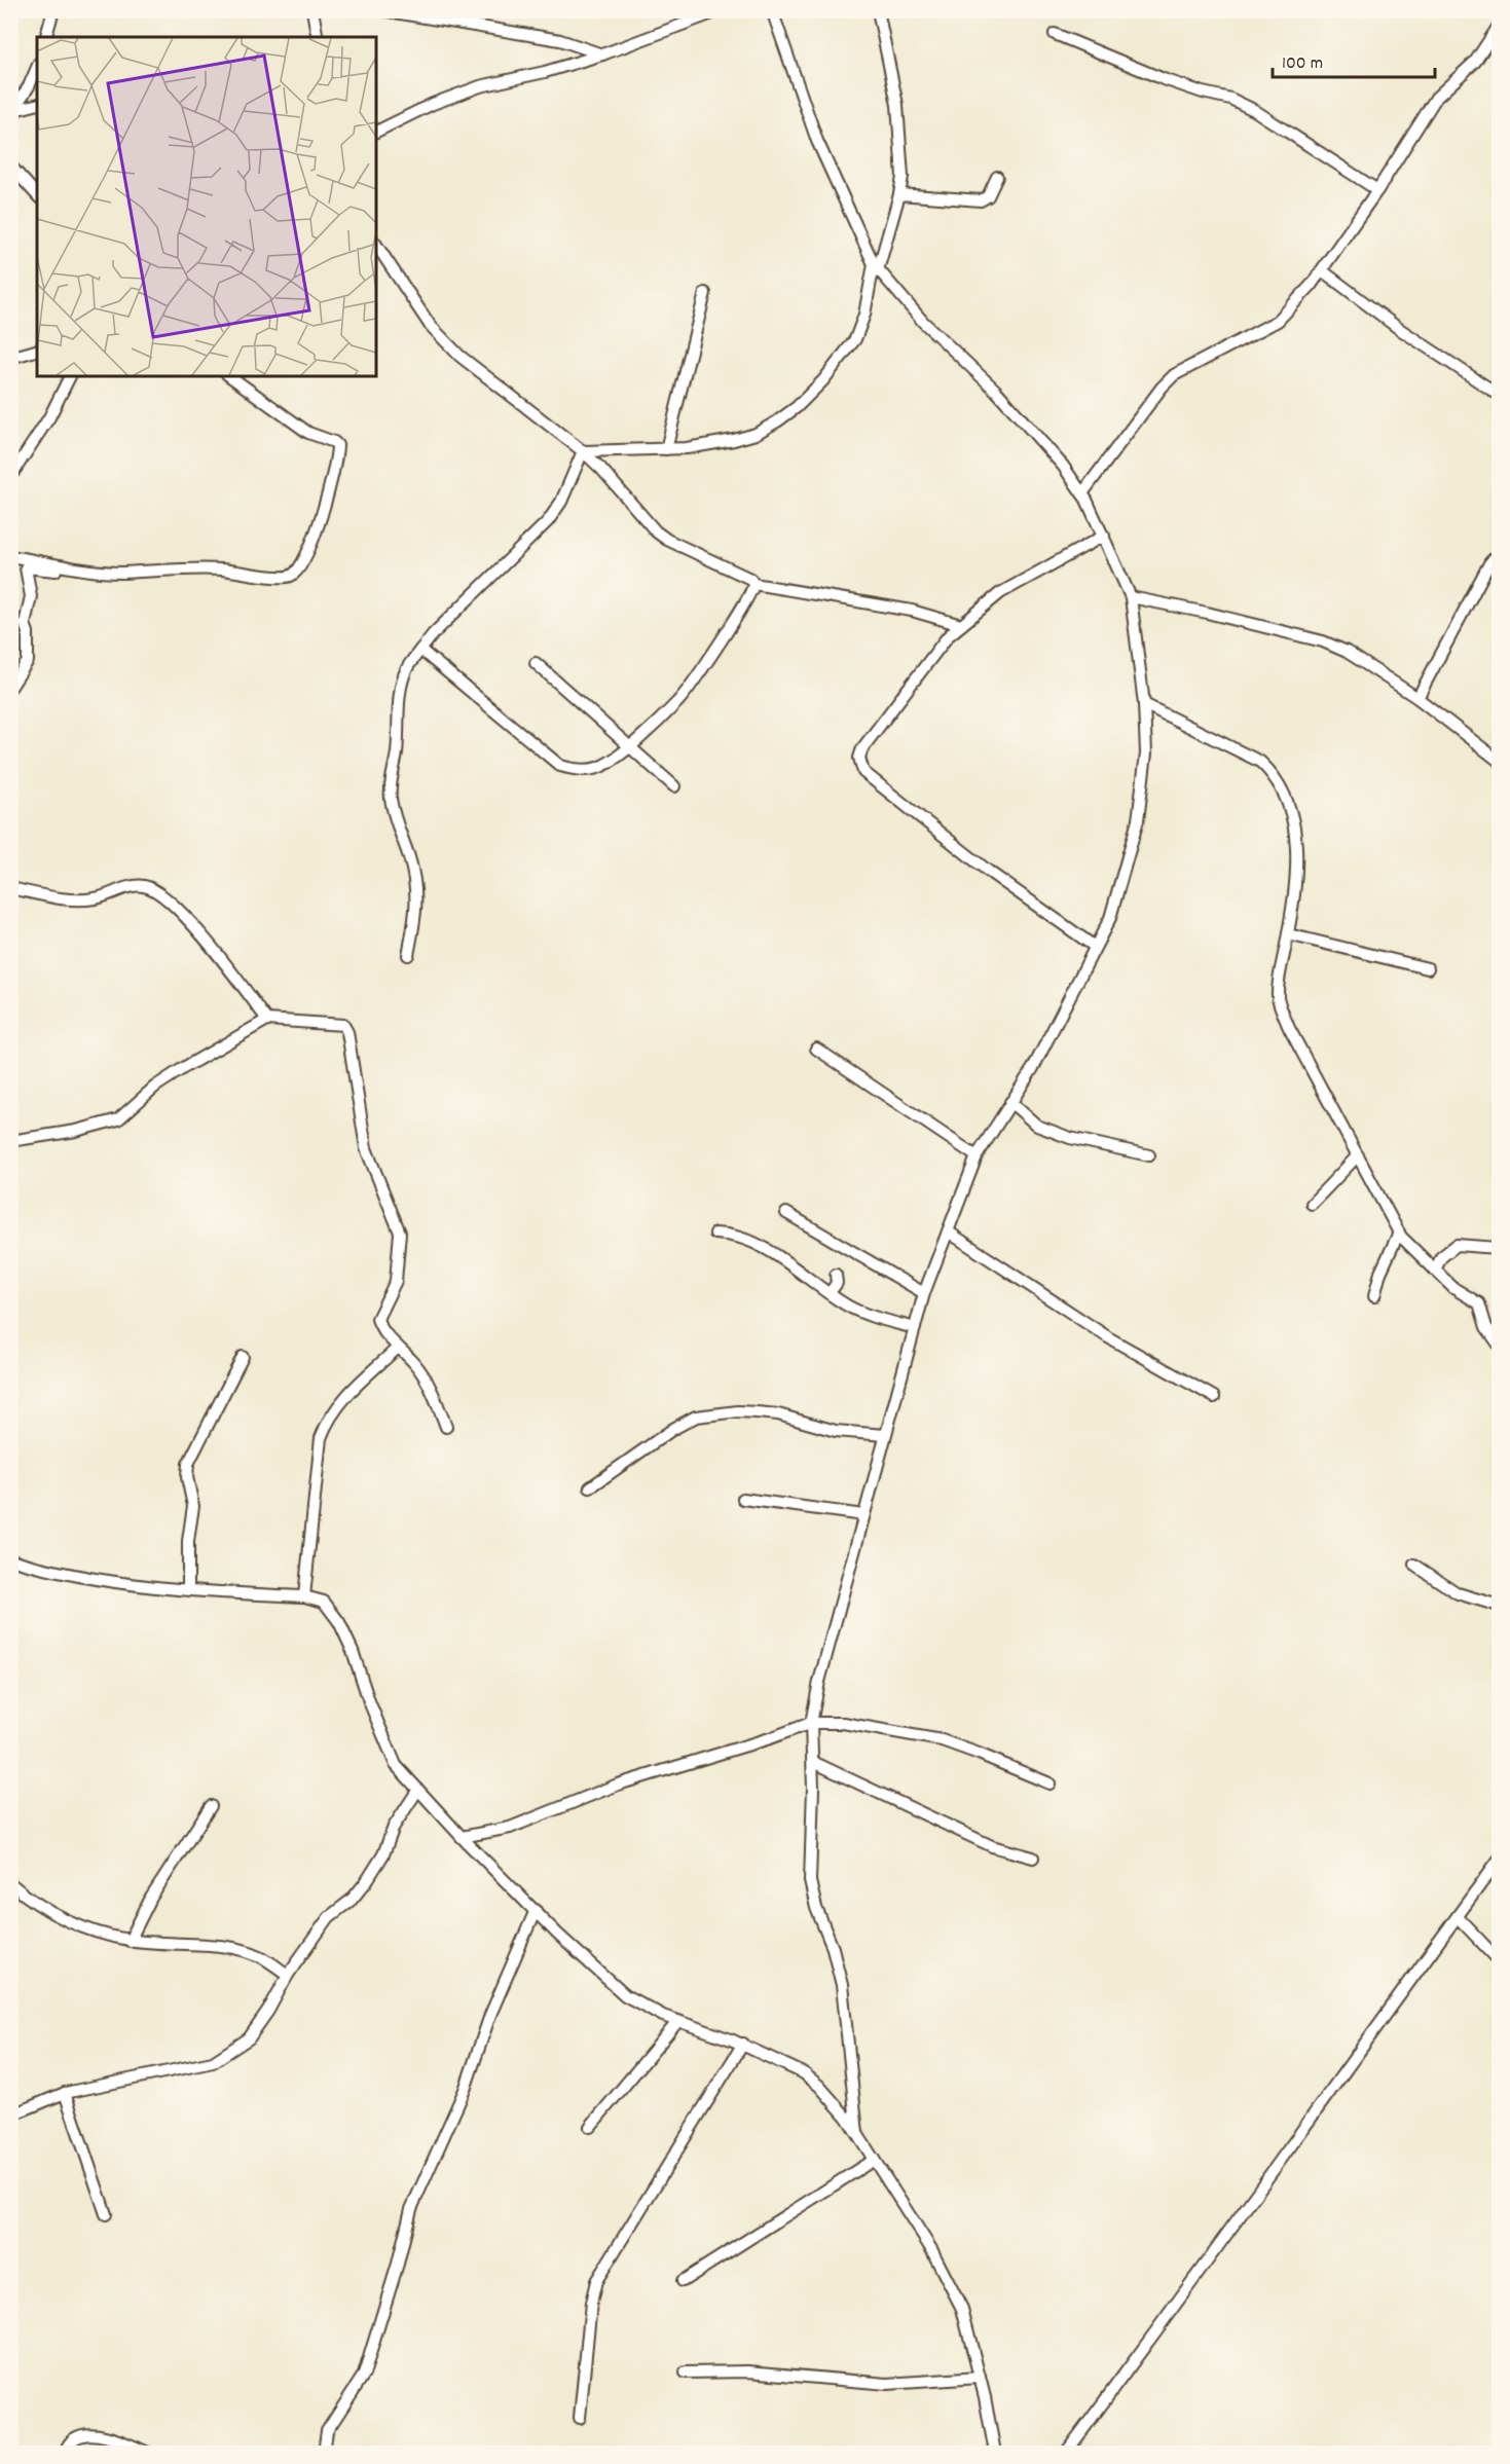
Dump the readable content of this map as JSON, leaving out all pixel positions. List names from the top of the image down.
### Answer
{
  "scale_bar": "100 m"
}
